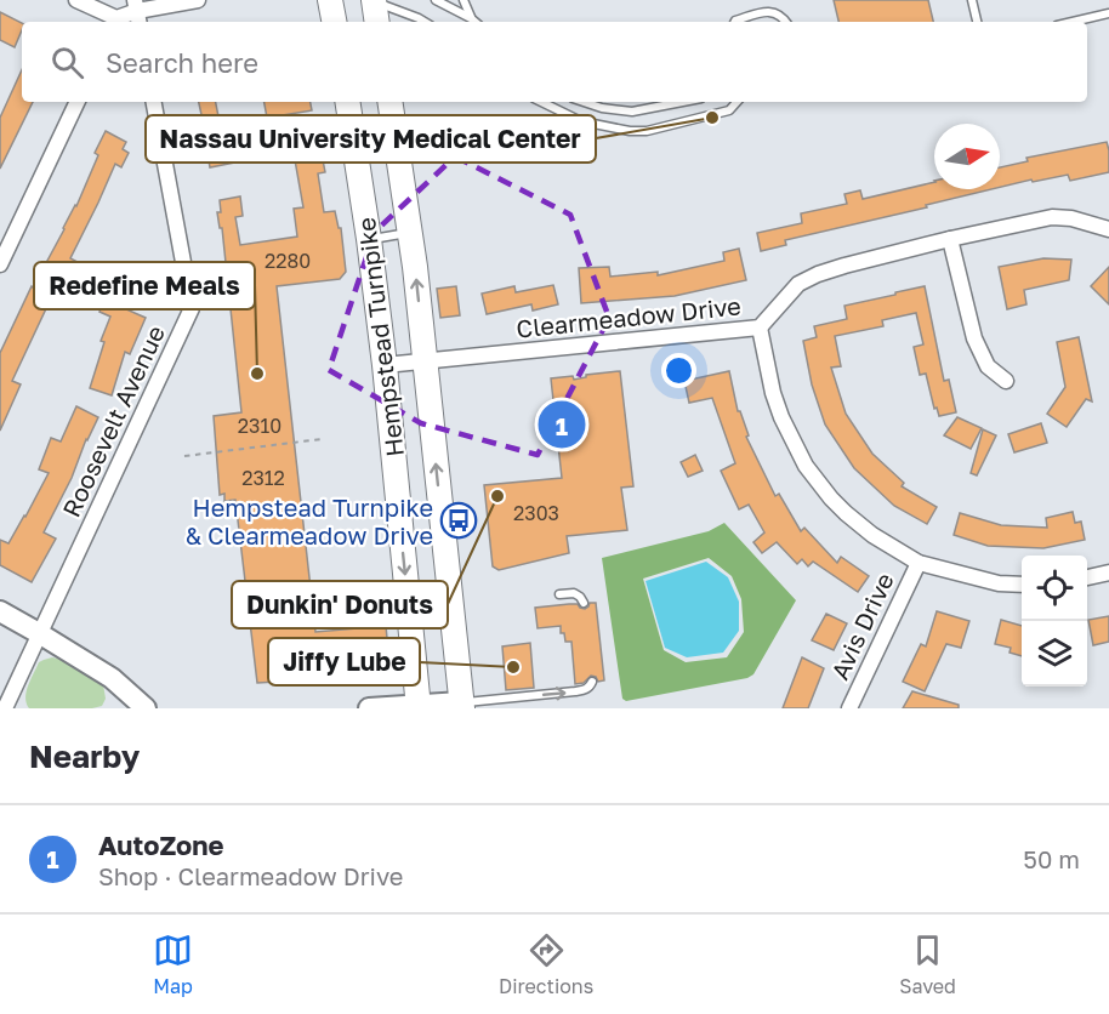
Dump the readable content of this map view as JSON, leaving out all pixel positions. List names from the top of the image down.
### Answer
{
  "streets": {
    "main road": ["Hempstead Turnpike"],
    "street": ["Clearmeadow Drive", "Roosevelt Avenue", "Avis Drive"]
  },
  "crossings": [
    ["Clearmeadow Drive", "Hempstead Turnpike"]
  ],
  "places": {
    "other": [
      "Nassau University Medical Center",
      "Redefine Meals",
      "Dunkin' Donuts",
      "Jiffy Lube"
    ],
    "bus stop": ["Hempstead Turnpike & Clearmeadow Drive"]
  },
  "house_numbers": [
    "2280",
    "2310",
    "2312",
    "2303"
  ],
  "north": "right",
  "page": {
    "search": "Search here",
    "pins": "1",
    "heading": "Nearby",
    "list": [
      {
        "mark": "1",
        "name": "AutoZone",
        "note": "Shop · Clearmeadow Drive",
        "value": "50 m"
      }
    ],
    "nav": ["Map", "Directions", "Saved"]
  }
}
